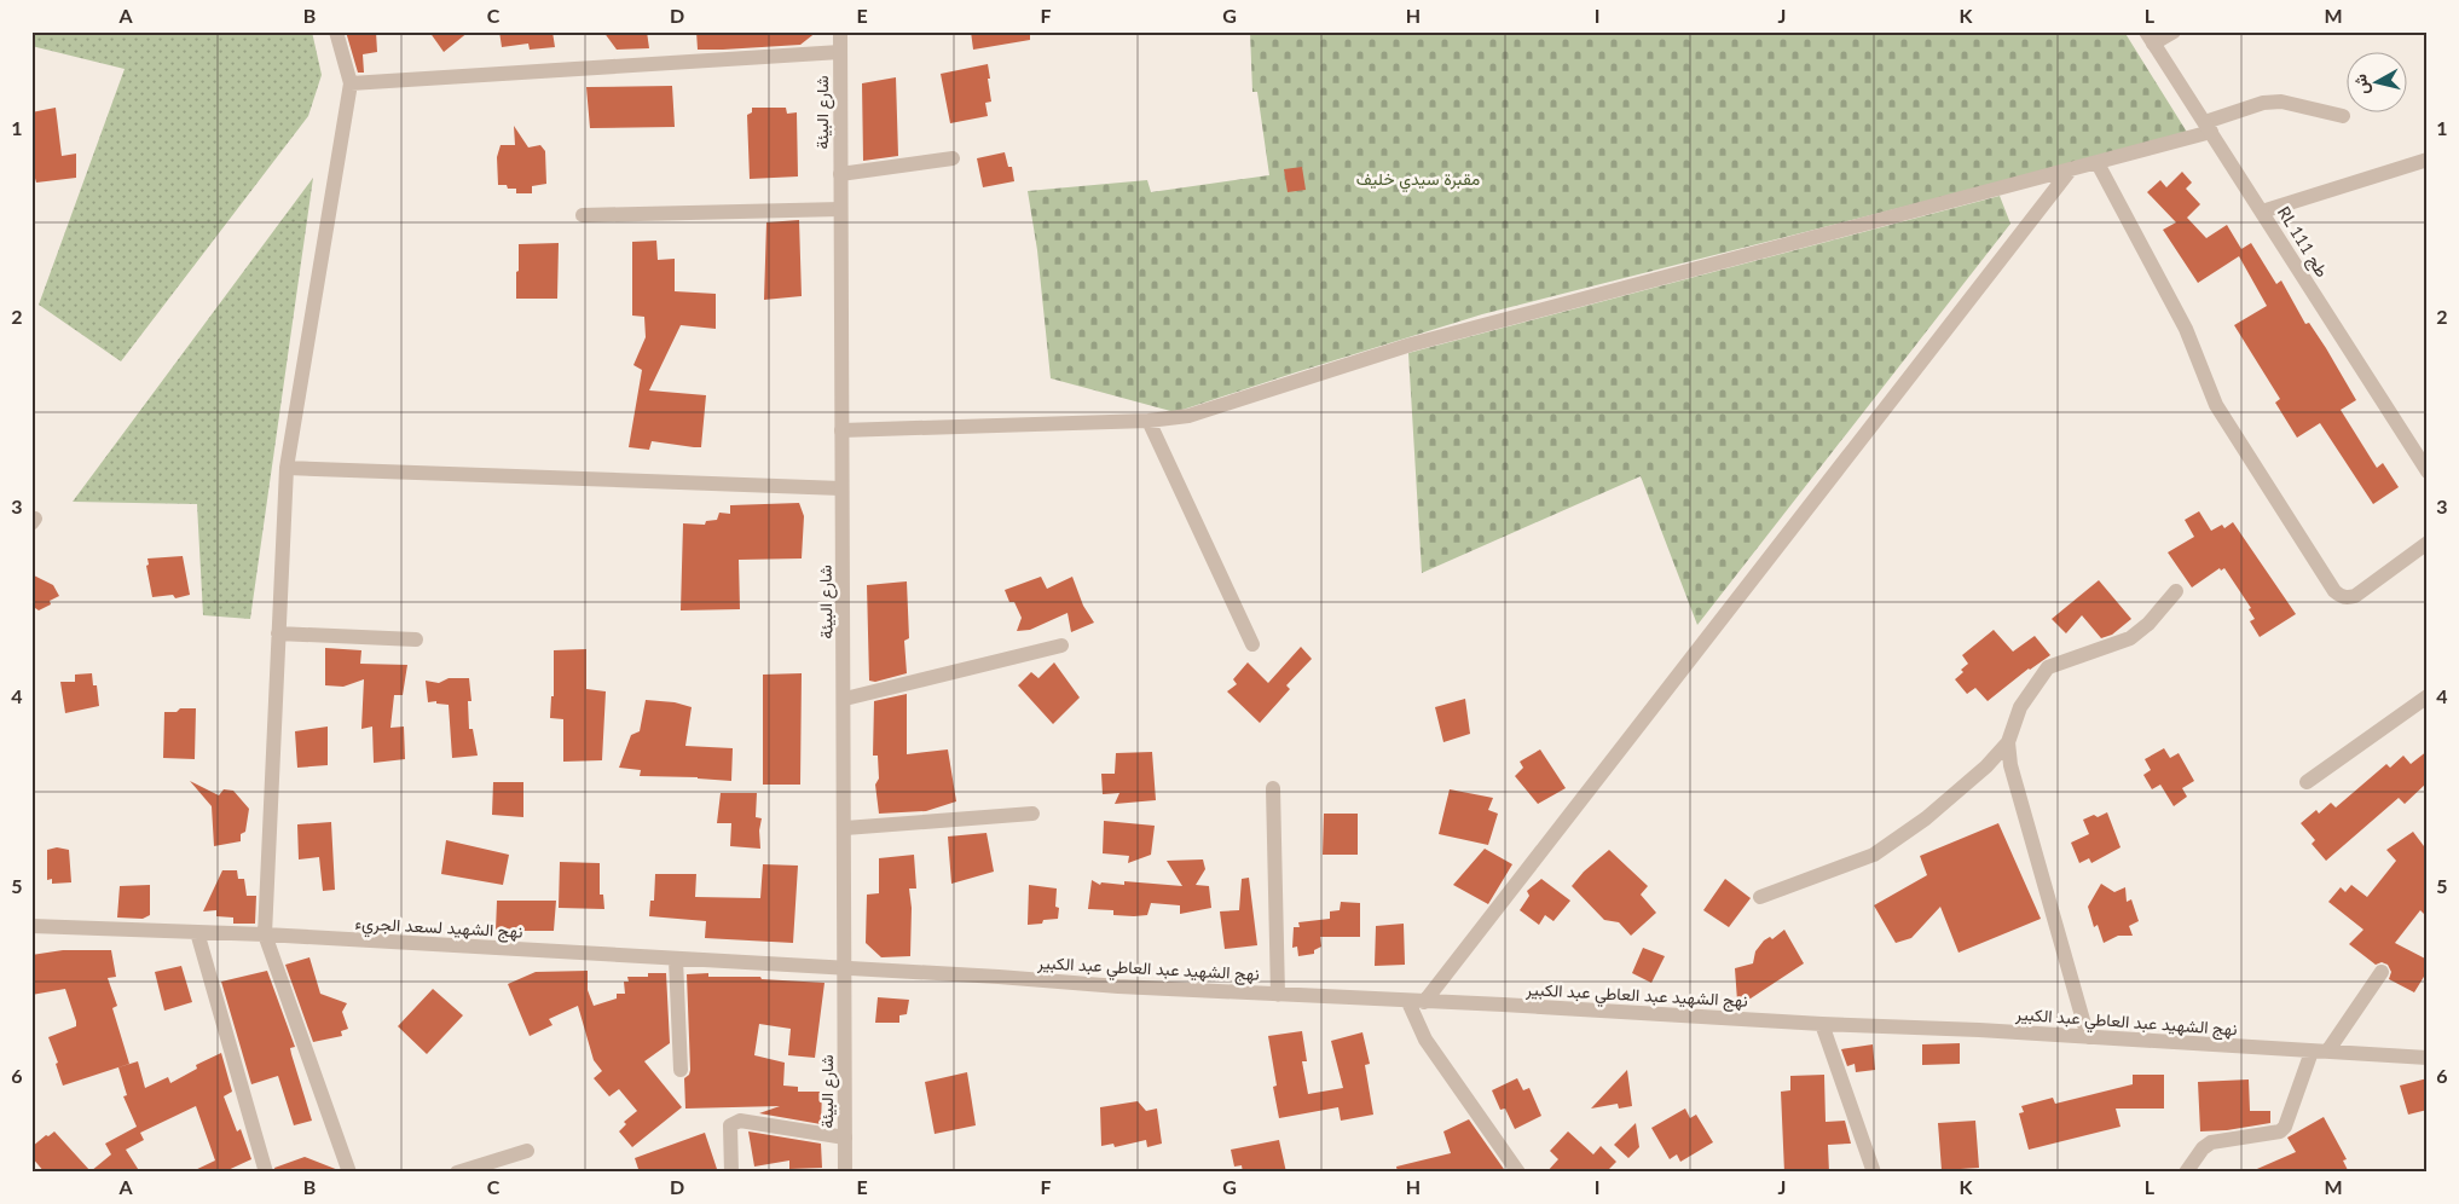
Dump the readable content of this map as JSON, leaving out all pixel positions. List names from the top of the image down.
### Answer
{
  "streets": {
    "street": [
      "شارع البيئة",
      "RL طج 111",
      "نهج الشهيد لسعد الجريء",
      "نهج الشهيد عبد العاطي عبد الكبير"
    ]
  },
  "crossings": [
    ["شارع البيئة", "نهج الشهيد لسعد الجريء"],
    ["شارع البيئة", "نهج الشهيد عبد العاطي عبد الكبير"],
    ["نهج الشهيد لسعد الجريء", "نهج الشهيد عبد العاطي عبد الكبير"]
  ],
  "parks": ["مقبرة سيدي خليف"],
  "north": "left",
  "grid": {
    "columns": [
      "A",
      "B",
      "C",
      "D",
      "E",
      "F",
      "G",
      "H",
      "I",
      "J",
      "K",
      "L",
      "M"
    ],
    "rows": [
      "1",
      "2",
      "3",
      "4",
      "5",
      "6"
    ]
  }
}
